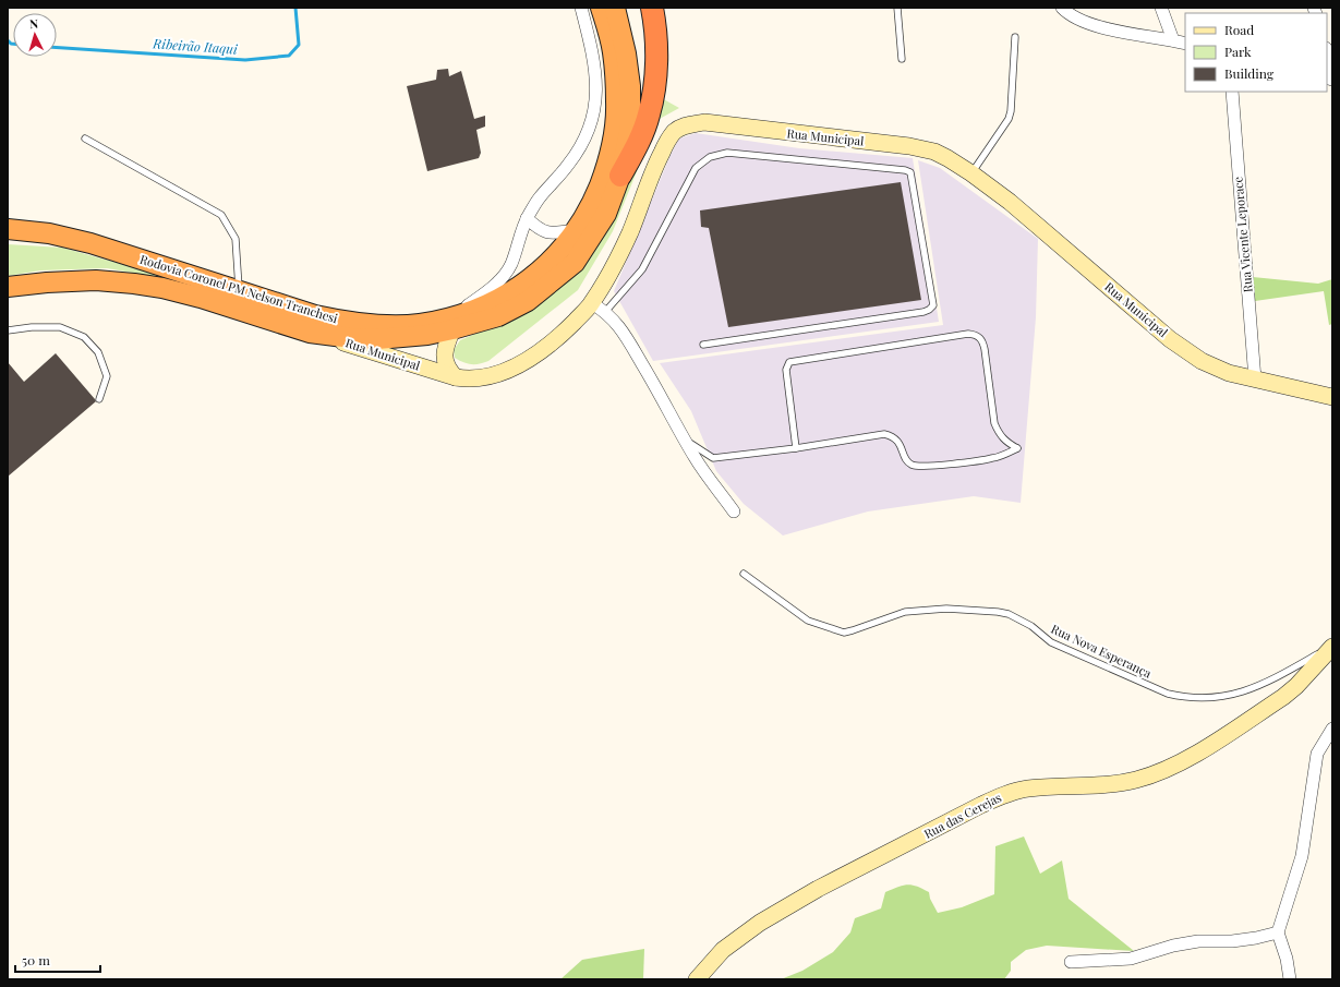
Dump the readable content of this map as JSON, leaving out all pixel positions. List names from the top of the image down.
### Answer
{
  "streets": {
    "highway": ["Rodovia Coronel PM Nelson Tranchesi"],
    "main road": ["Rua Municipal", "Rua das Cerejas"],
    "street": ["Rua Vicente Leporace"],
    "lane": ["Rua Nova Esperança"]
  },
  "crossings": [
    ["Rua Municipal", "Rua Vicente Leporace"],
    ["Rua Municipal", "Rodovia Coronel PM Nelson Tranchesi"],
    ["Rua Nova Esperança", "Rua das Cerejas"]
  ],
  "water": ["Ribeirão Itaqui"],
  "legend": ["Road", "Park", "Building"],
  "scale_bar": "50 m",
  "north": "top"
}
